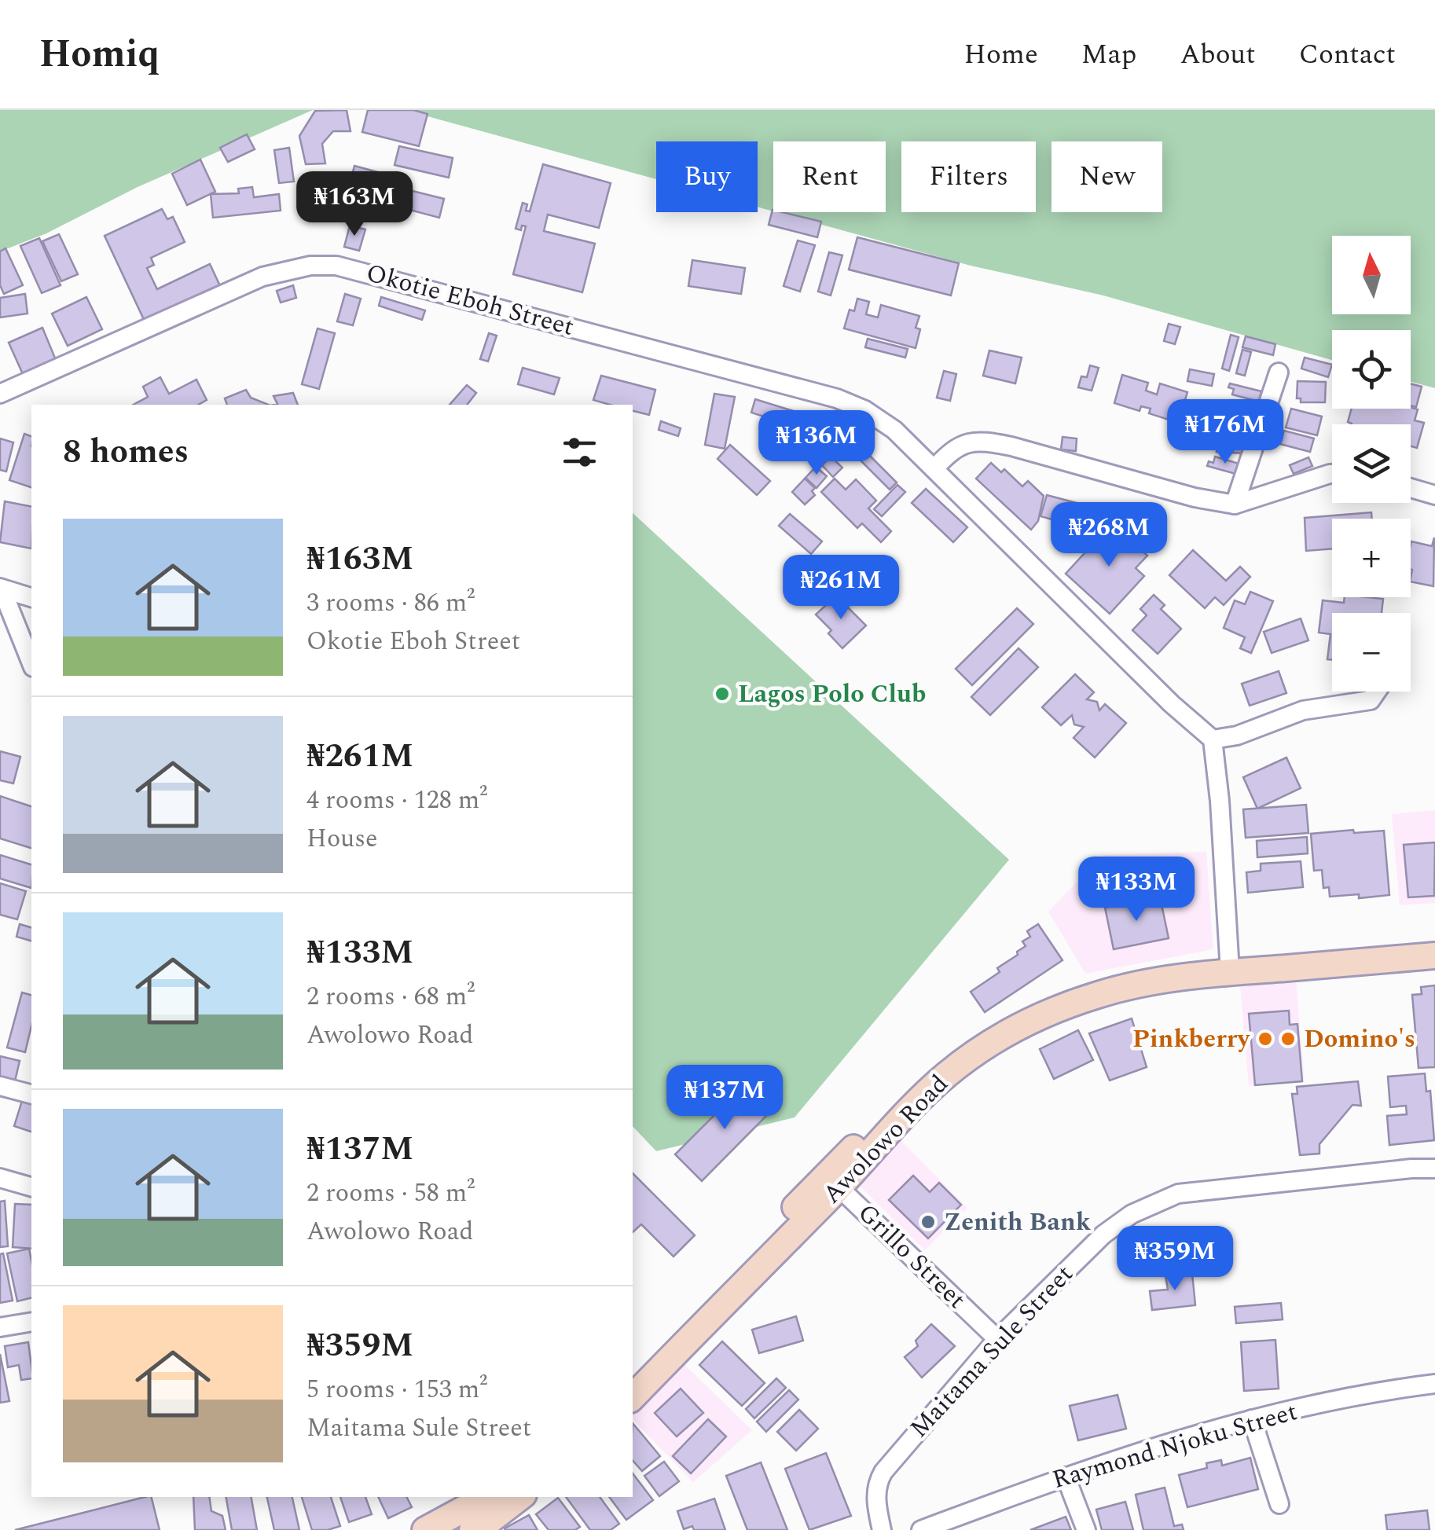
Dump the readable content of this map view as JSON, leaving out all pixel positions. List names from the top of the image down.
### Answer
{
  "streets": {
    "main road": ["Awolowo Road"],
    "street": [
      "Okotie Eboh Street",
      "Grillo Street",
      "Maitama Sule Street",
      "Raymond Njoku Street"
    ]
  },
  "crossings": [
    ["Awolowo Road", "Grillo Street"],
    ["Grillo Street", "Maitama Sule Street"]
  ],
  "places": [
    "Lagos Polo Club",
    "Pinkberry",
    "Domino's",
    "Zenith Bank"
  ],
  "north": "top",
  "page": {
    "header": "Homiq",
    "nav": [
      "Home",
      "Map",
      "About",
      "Contact"
    ],
    "chip": [
      "Buy",
      "Rent",
      "Filters",
      "New"
    ],
    "price": [
      "₦163M",
      "₦176M",
      "₦136M",
      "₦268M",
      "₦261M",
      "₦133M",
      "₦137M",
      "₦359M"
    ],
    "map_buttons": ["+", "−"],
    "heading": "8 homes",
    "list": [
      {
        "name": "₦163M",
        "note": "3 rooms · 86 m² · Okotie Eboh Street"
      },
      {
        "name": "₦261M",
        "note": "4 rooms · 128 m² · House"
      },
      {
        "name": "₦133M",
        "note": "2 rooms · 68 m² · Awolowo Road"
      },
      {
        "name": "₦137M",
        "note": "2 rooms · 58 m² · Awolowo Road"
      },
      {
        "name": "₦359M",
        "note": "5 rooms · 153 m² · Maitama Sule Street"
      }
    ]
  }
}
